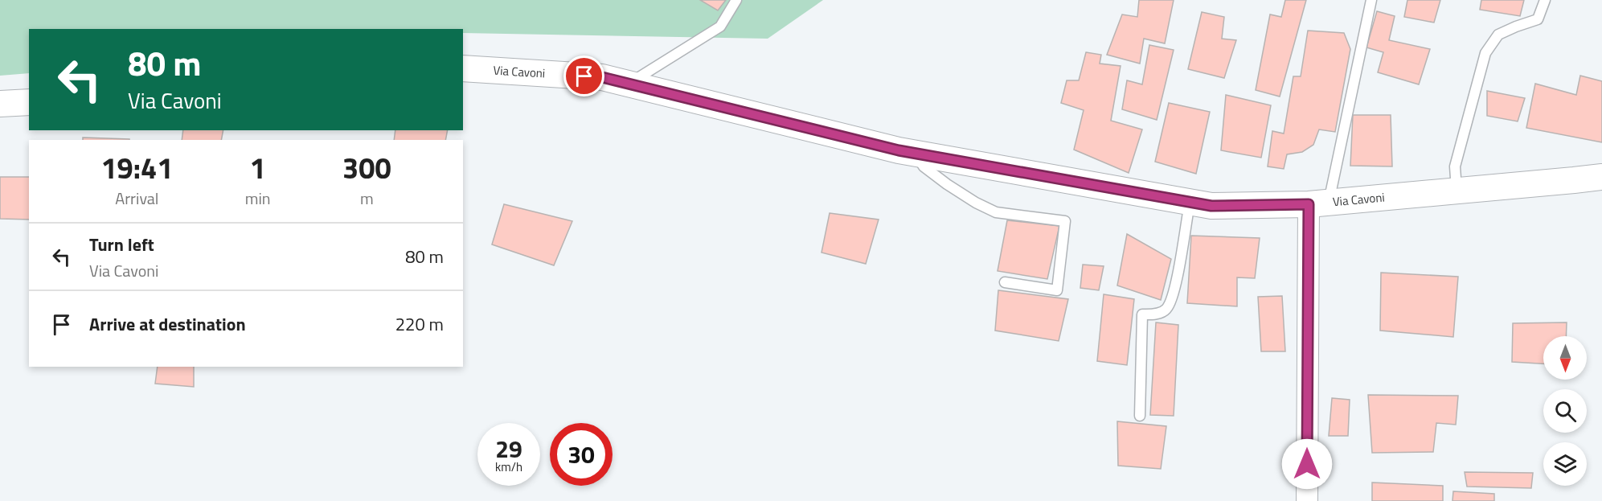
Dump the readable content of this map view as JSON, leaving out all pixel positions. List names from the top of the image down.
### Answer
{
  "streets": {
    "street": ["Via Cavoni"]
  },
  "north": "bottom",
  "page": {
    "turn": ["80 m", "Via Cavoni"],
    "eta": [
      "19:41",
      "Arrival",
      "1",
      "min",
      "300",
      "m"
    ],
    "list": [
      {
        "name": "Turn left",
        "note": "Via Cavoni",
        "value": "80 m"
      },
      {
        "name": "Arrive at destination",
        "value": "220 m"
      }
    ],
    "speed": "29 km/h",
    "limit": "30"
  }
}
